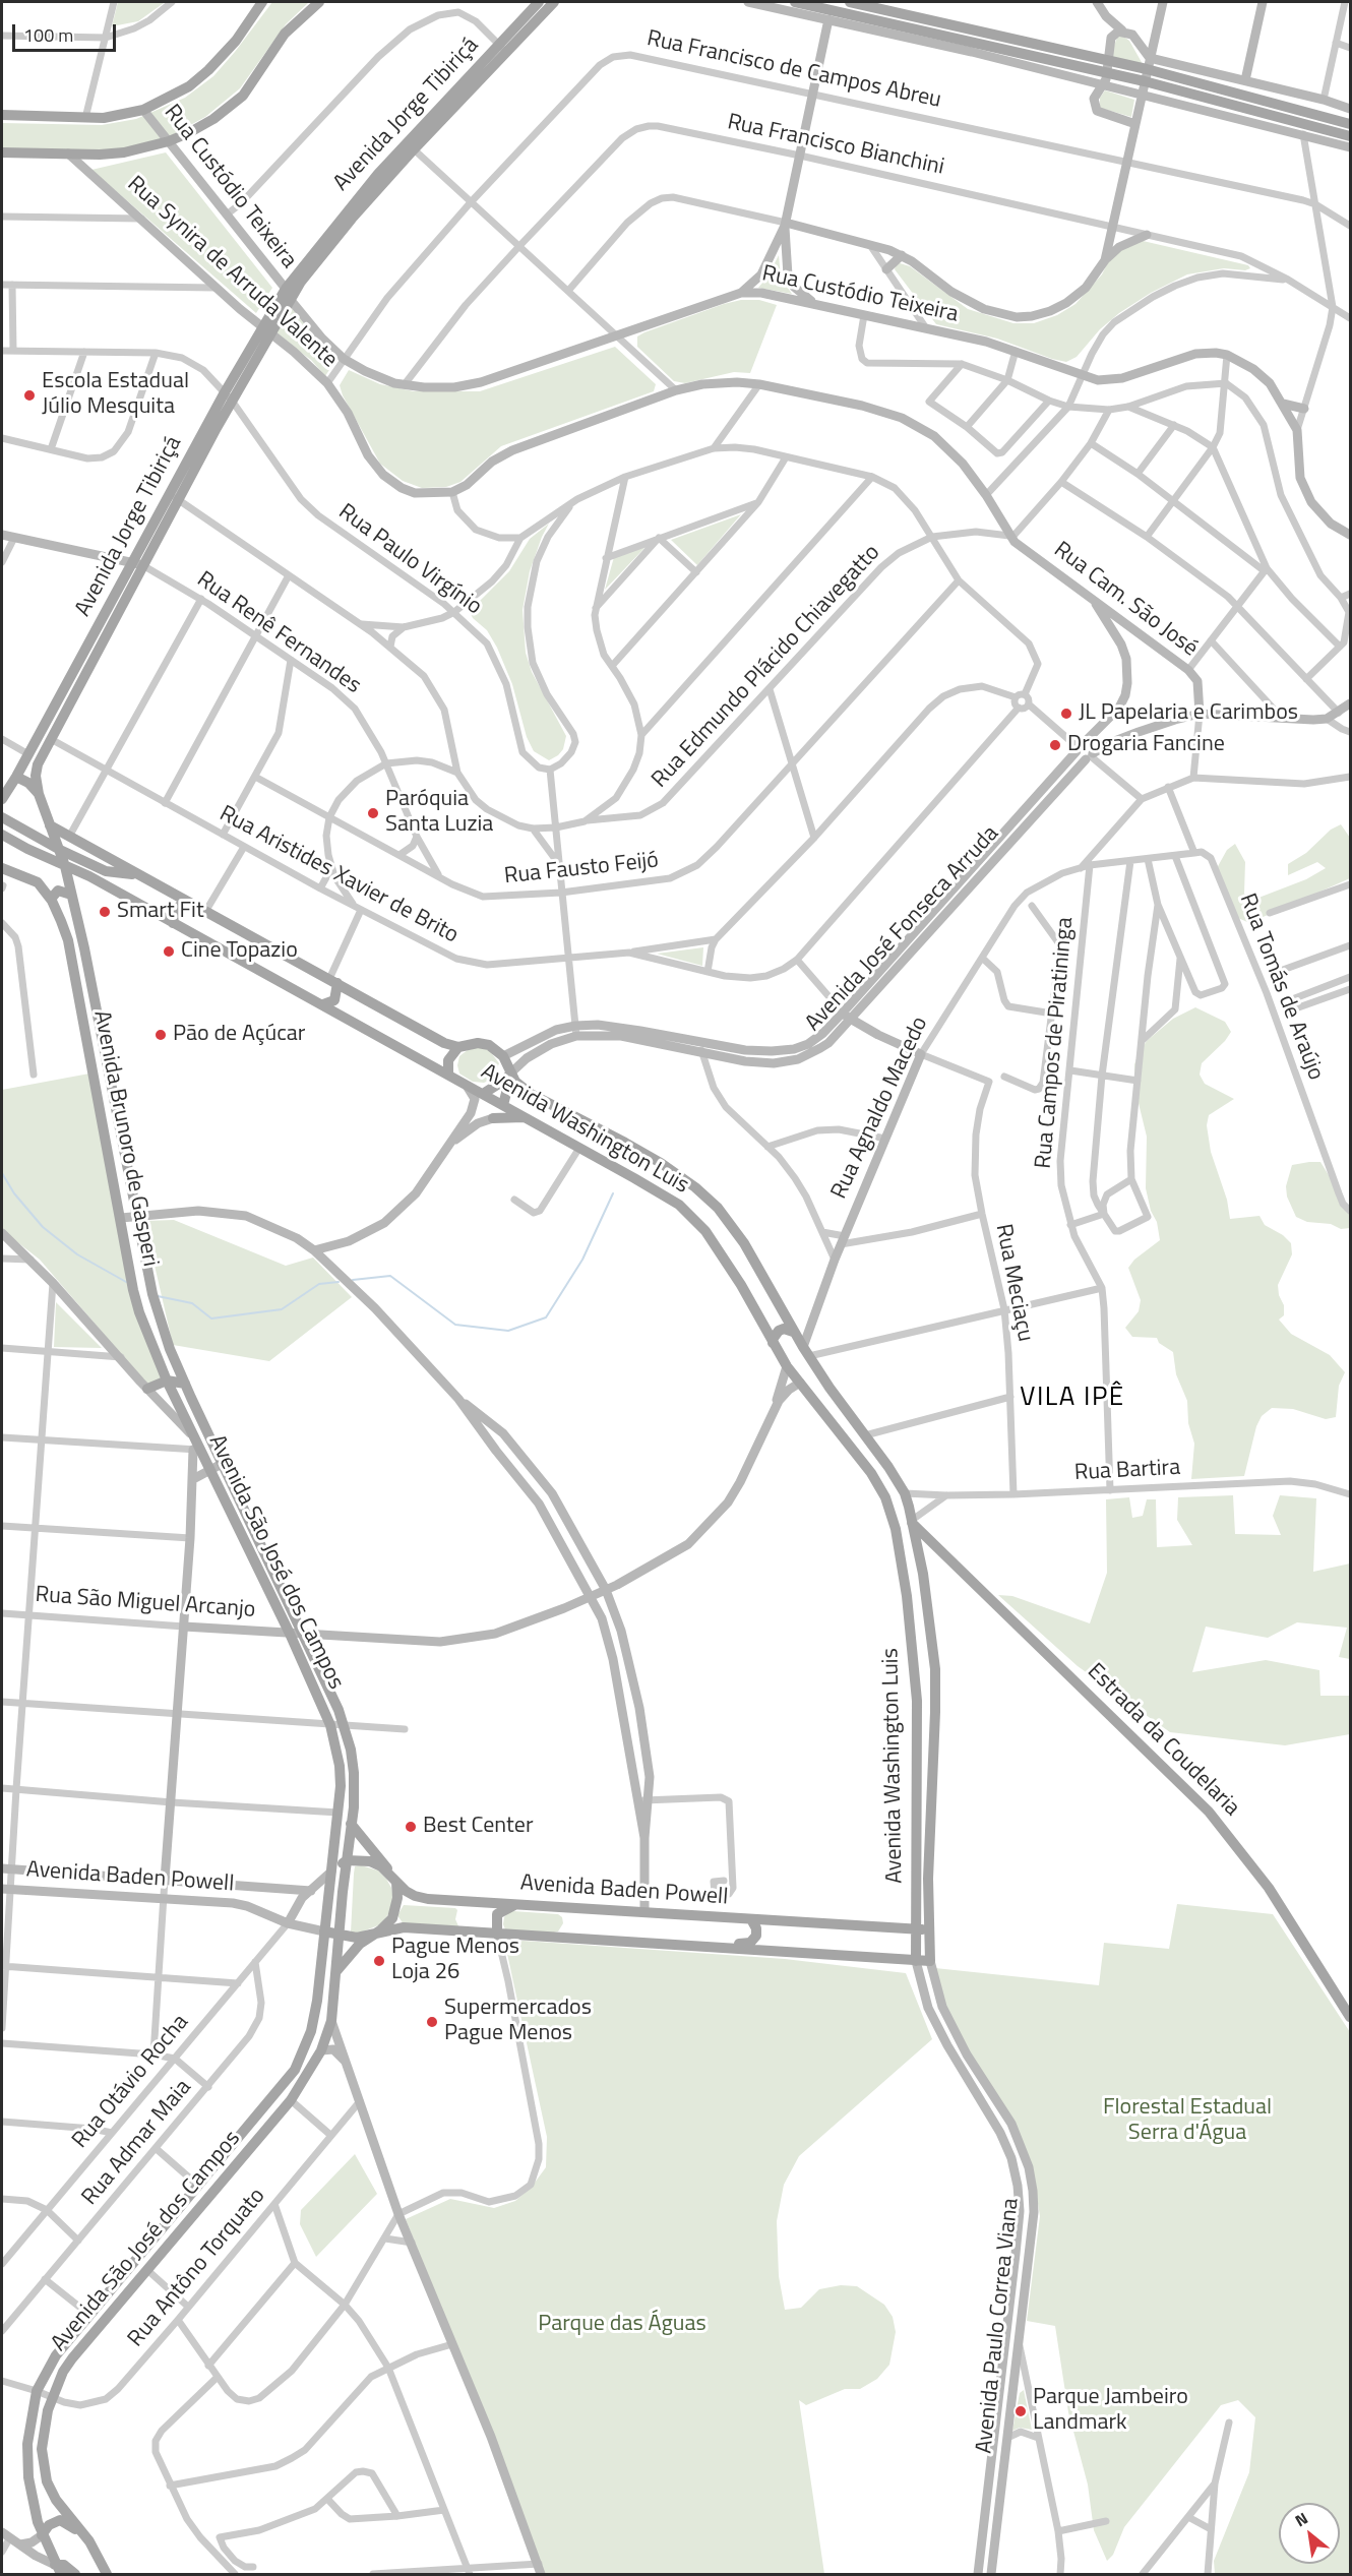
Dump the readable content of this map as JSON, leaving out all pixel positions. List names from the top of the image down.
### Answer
{
  "streets": {
    "main road": [
      "Avenida Jorge Tibiriçá",
      "Avenida Washington Luis",
      "Avenida Brunoro de Gasperi",
      "Avenida São José dos Campos",
      "Estrada da Coudelaria",
      "Avenida Baden Powell",
      "Avenida Paulo Correa Viana"
    ],
    "street": [
      "Rua Francisco de Campos Abreu",
      "Rua Francisco Bianchini",
      "Rua Custódio Teixeira",
      "Rua Synira de Arruda Valente",
      "Rua Paulo Virgínio",
      "Rua Cam. São José",
      "Rua Renê Fernandes",
      "Rua Edmundo Plácido Chiavegatto",
      "Rua Fausto Feijó",
      "Rua Aristides Xavier de Brito",
      "Avenida José Fonseca Arruda",
      "Rua Tomás de Araújo",
      "Rua Campos de Piratininga",
      "Rua Agnaldo Macedo",
      "Rua Meciaçu",
      "Rua Bartira",
      "Rua São Miguel Arcanjo",
      "Rua Otávio Rocha",
      "Rua Admar Maia",
      "Rua Antôno Torquato"
    ]
  },
  "crossings": [
    ["Rua Francisco de Campos Abreu", "Rua Custódio Teixeira"],
    ["Rua Francisco de Campos Abreu", "Rua Synira de Arruda Valente"],
    ["Avenida Jorge Tibiriçá", "Rua Custódio Teixeira"],
    ["Avenida Jorge Tibiriçá", "Rua Synira de Arruda Valente"],
    ["Avenida Jorge Tibiriçá", "Rua Paulo Virgínio"],
    ["Avenida Jorge Tibiriçá", "Rua Renê Fernandes"],
    ["Avenida Jorge Tibiriçá", "Rua Aristides Xavier de Brito"],
    ["Avenida Jorge Tibiriçá", "Avenida Brunoro de Gasperi"],
    ["Rua Francisco Bianchini", "Rua Custódio Teixeira"],
    ["Rua Cam. São José", "Rua Edmundo Plácido Chiavegatto"],
    ["Rua Cam. São José", "Avenida José Fonseca Arruda"],
    ["Rua Cam. São José", "Rua Agnaldo Macedo"],
    ["Rua Renê Fernandes", "Rua Fausto Feijó"],
    ["Avenida José Fonseca Arruda", "Avenida Washington Luis"],
    ["Rua Agnaldo Macedo", "Avenida Washington Luis"],
    ["Rua Agnaldo Macedo", "Rua Meciaçu"],
    ["Avenida Washington Luis", "Avenida Brunoro de Gasperi"],
    ["Avenida Washington Luis", "Rua Bartira"],
    ["Avenida Washington Luis", "Rua São Miguel Arcanjo"],
    ["Avenida Washington Luis", "Estrada da Coudelaria"],
    ["Avenida Washington Luis", "Avenida Baden Powell"],
    ["Avenida Washington Luis", "Avenida Paulo Correa Viana"],
    ["Avenida Brunoro de Gasperi", "Avenida São José dos Campos"],
    ["Rua Meciaçu", "Rua Bartira"],
    ["Avenida São José dos Campos", "Rua São Miguel Arcanjo"],
    ["Avenida São José dos Campos", "Avenida Baden Powell"],
    ["Avenida São José dos Campos", "Rua Antôno Torquato"],
    ["Estrada da Coudelaria", "Avenida Paulo Correa Viana"],
    ["Avenida Baden Powell", "Rua Otávio Rocha"],
    ["Avenida Baden Powell", "Avenida Paulo Correa Viana"],
    ["Rua Otávio Rocha", "Rua Admar Maia"]
  ],
  "districts": ["VILA IPÊ"],
  "parks": ["Florestal Estadual Serra d'Água", "Parque das Águas"],
  "places": [
    "Escola Estadual Júlio Mesquita",
    "JL Papelaria e Carimbos",
    "Drogaria Fancine",
    "Paróquia Santa Luzia",
    "Smart Fit",
    "Cine Topazio",
    "Pão de Açúcar",
    "Best Center",
    "Pague Menos Loja 26",
    "Supermercados Pague Menos",
    "Parque Jambeiro Landmark"
  ],
  "scale_bar": "100 m",
  "north": "top left"
}
